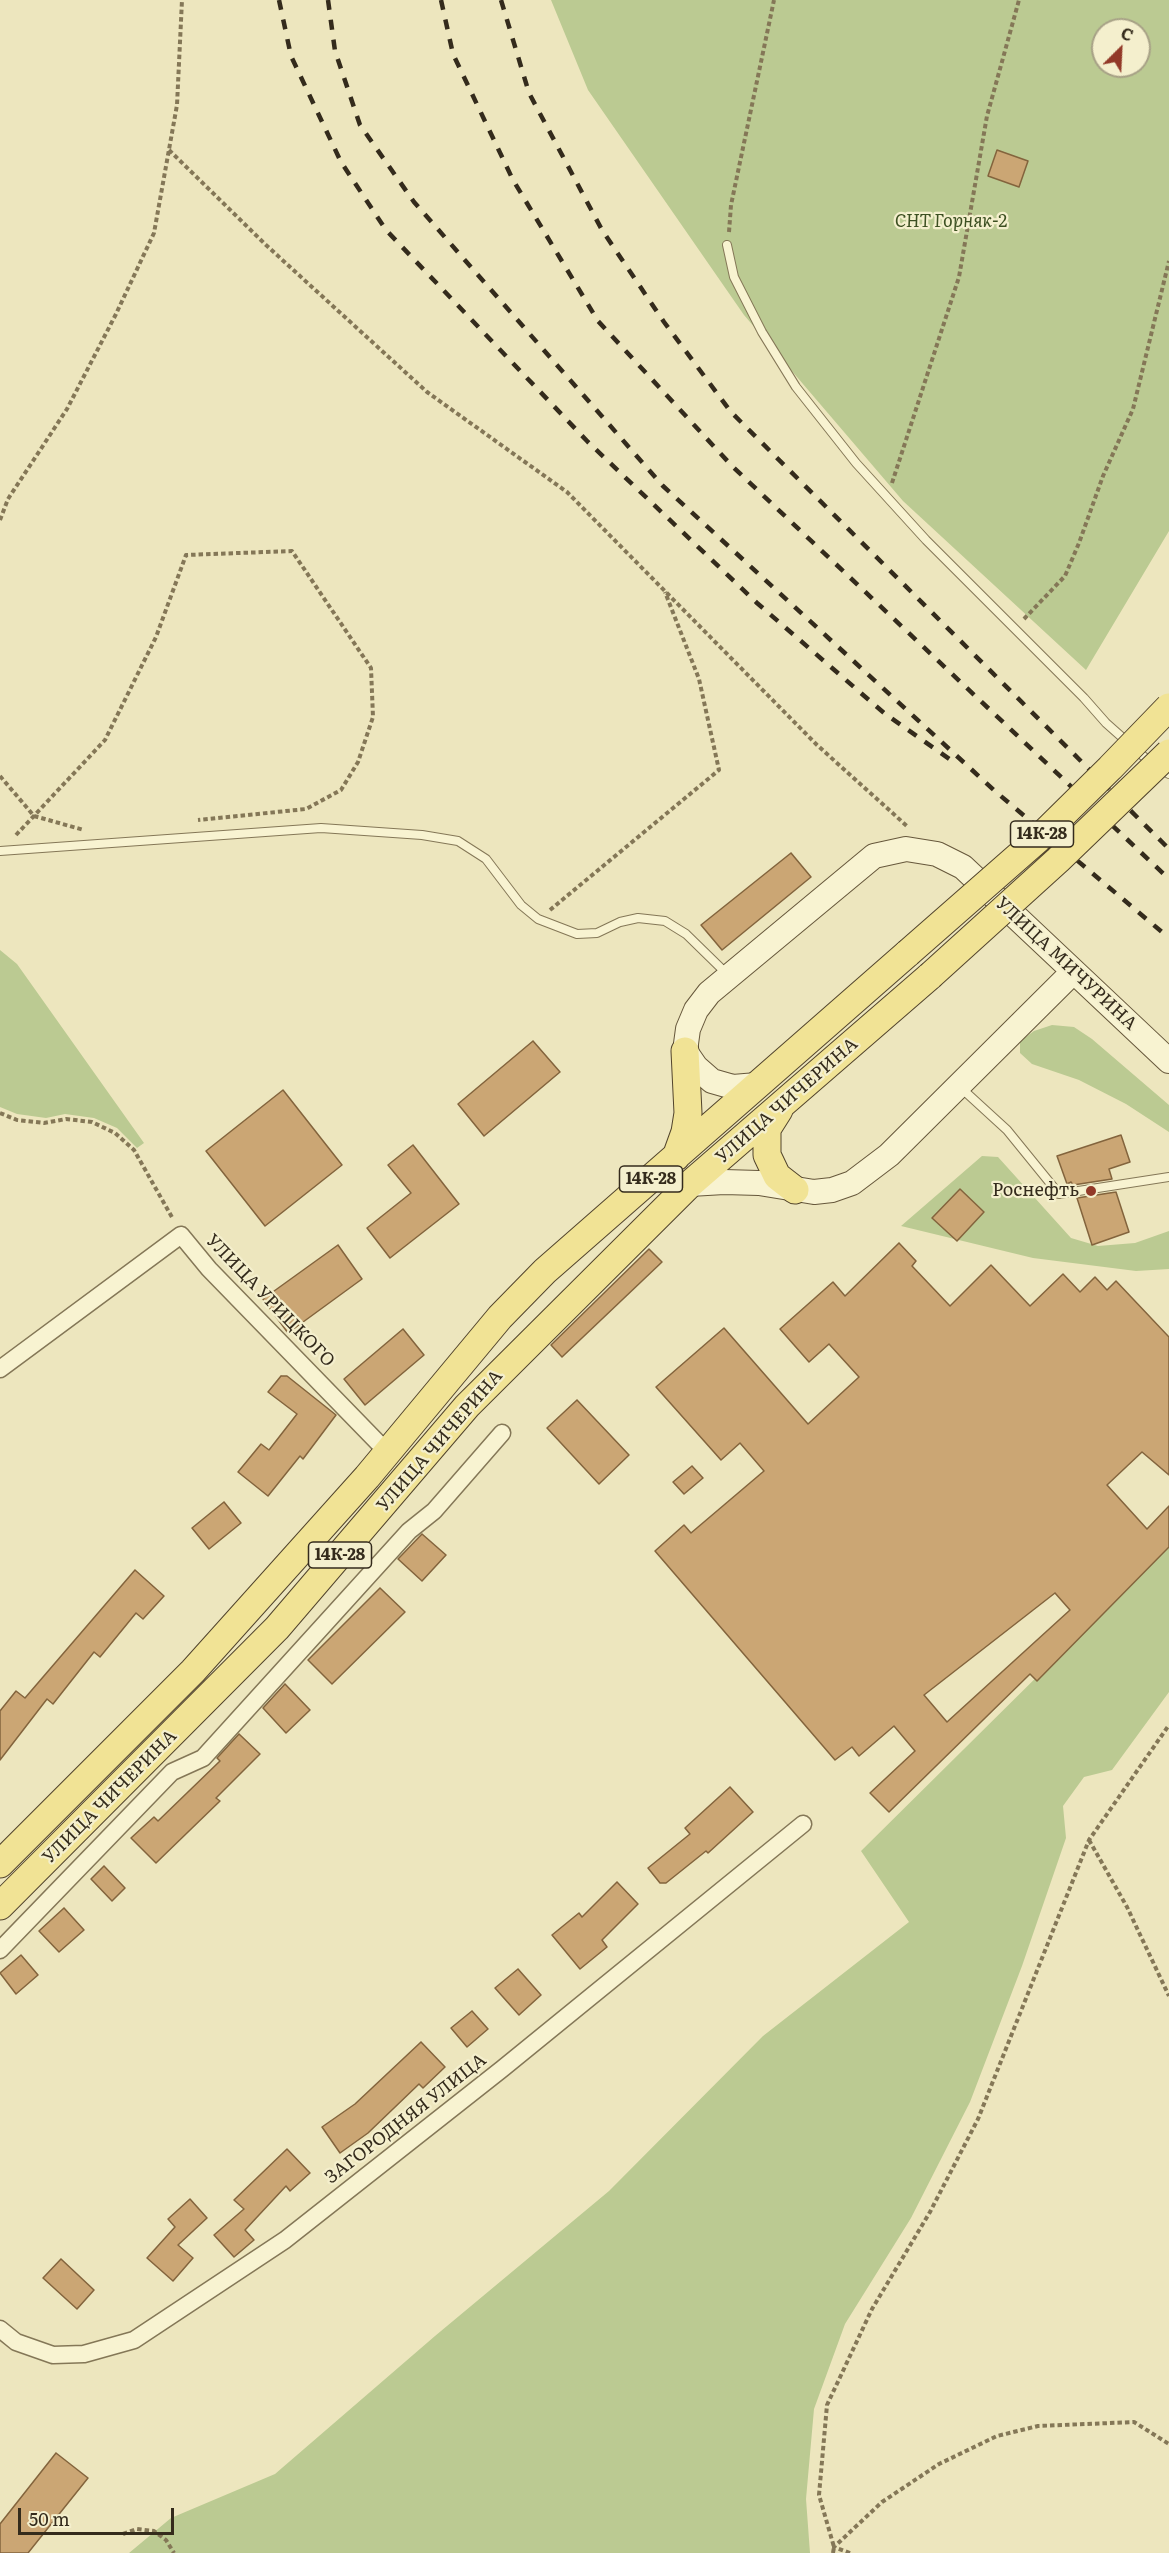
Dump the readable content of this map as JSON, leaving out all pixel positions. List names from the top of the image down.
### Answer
{
  "streets": {
    "main road": ["14К-28", "УЛИЦА МИЧУРИНА", "УЛИЦА ЧИЧЕРИНА"],
    "street": ["УЛИЦА УРИЦКОГО", "ЗАГОРОДНЯЯ УЛИЦА"]
  },
  "crossings": [
    ["УЛИЦА ЧИЧЕРИНА", "УЛИЦА УРИЦКОГО"]
  ],
  "parks": ["СНТ Горняк-2"],
  "places": ["Роснефть"],
  "scale_bar": "50 m",
  "north": "top right"
}
